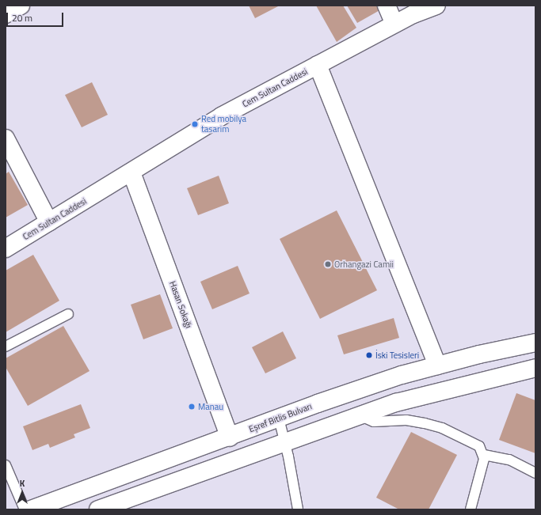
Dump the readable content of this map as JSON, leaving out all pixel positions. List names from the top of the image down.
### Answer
{
  "streets": {
    "street": ["Cem Sultan Caddesi", "Hasan Sokağı", "Eşref Bitlis Bulvarı"]
  },
  "crossings": [
    ["Cem Sultan Caddesi", "Hasan Sokağı"],
    ["Hasan Sokağı", "Eşref Bitlis Bulvarı"]
  ],
  "places": [
    "Red mobilya tasarim",
    "Orhangazi Camii",
    "İski Tesisleri",
    "Manau"
  ],
  "scale_bar": "20 m",
  "north": "top"
}
